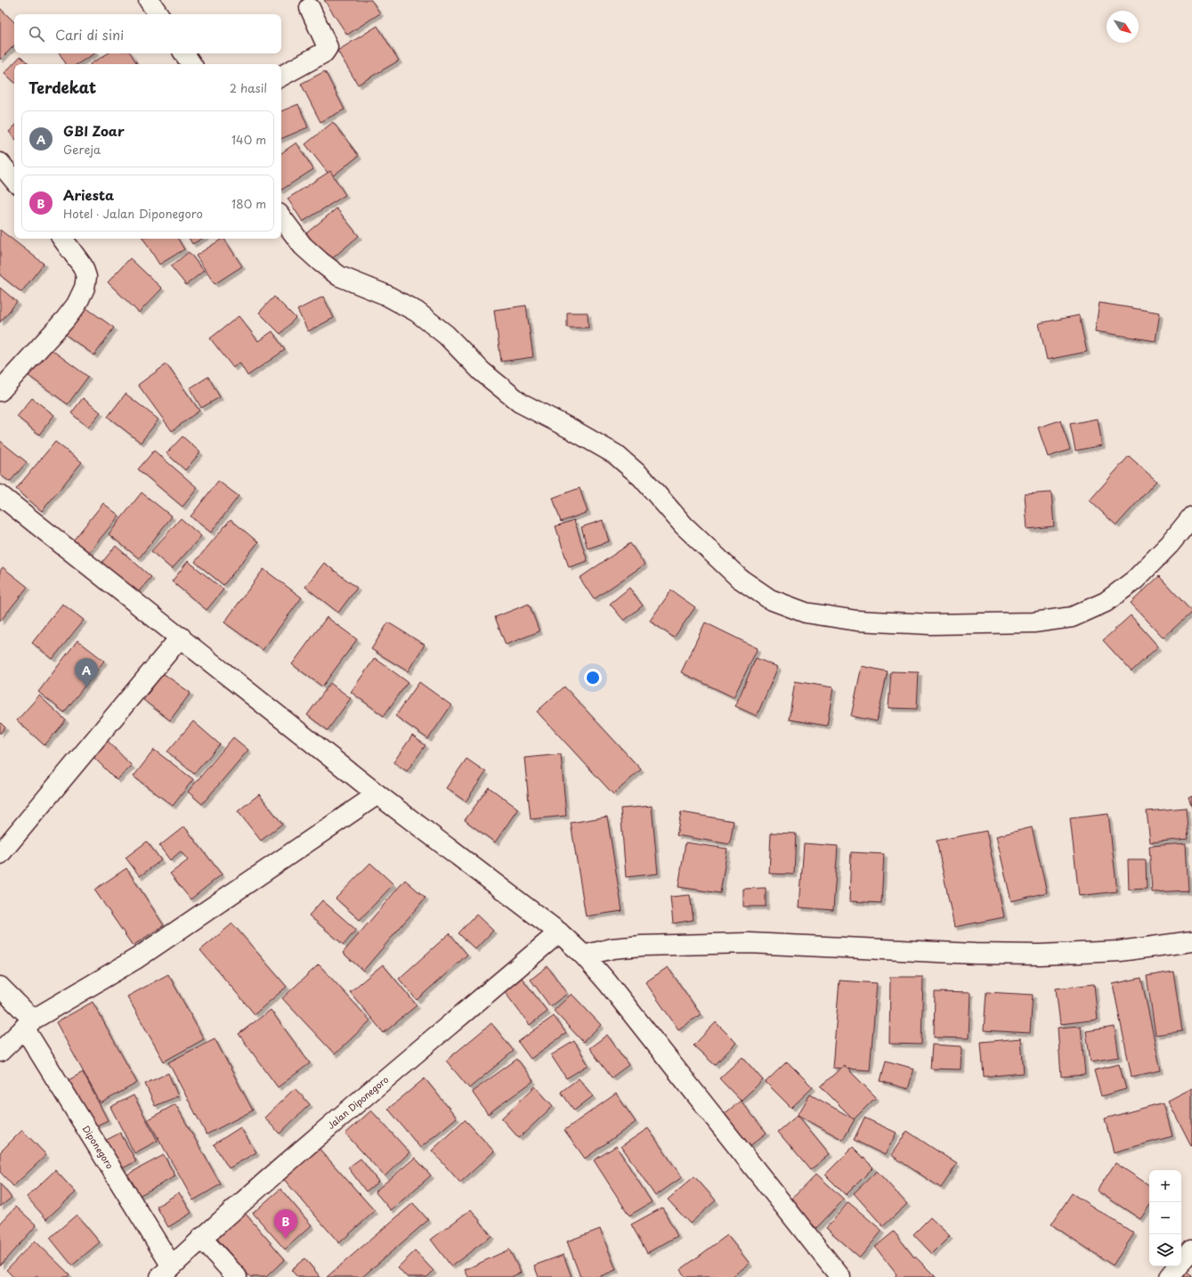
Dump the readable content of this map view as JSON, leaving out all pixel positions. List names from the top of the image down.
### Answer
{
  "streets": {
    "street": ["Jalan Diponegoro", "Diponegoro"]
  },
  "crossings": [
    ["Jalan Diponegoro", "Diponegoro"]
  ],
  "north": "bottom right",
  "page": {
    "search": "Cari di sini",
    "heading": ["Terdekat", "2 hasil"],
    "list": [
      {
        "mark": "A",
        "name": "GBI Zoar",
        "note": "Gereja",
        "value": "140 m"
      },
      {
        "mark": "B",
        "name": "Ariesta",
        "note": "Hotel · Jalan Diponegoro",
        "value": "180 m"
      }
    ],
    "pins": ["A", "B"],
    "map_buttons": ["+", "−"]
  }
}
